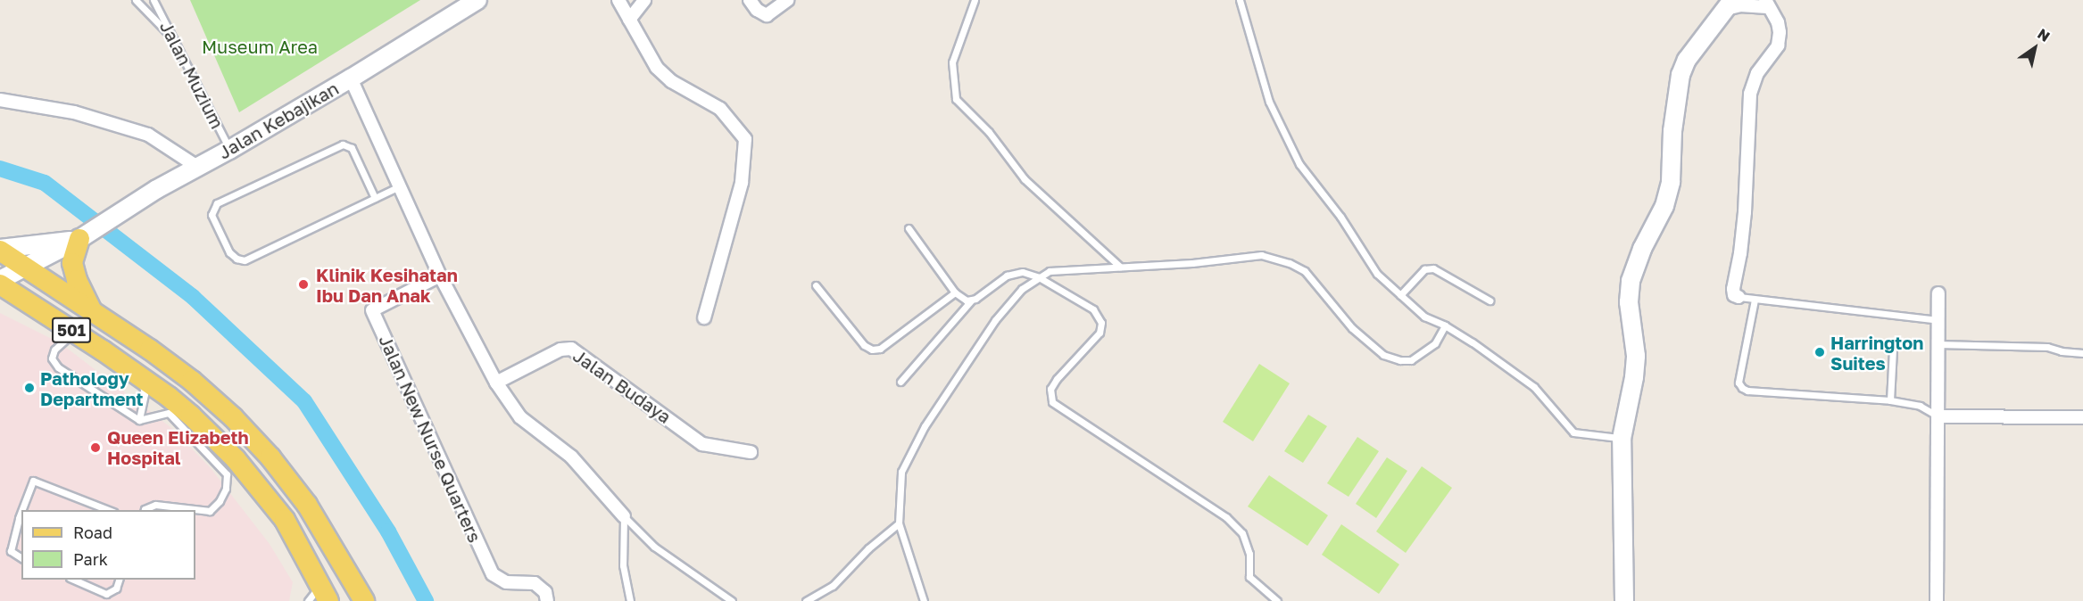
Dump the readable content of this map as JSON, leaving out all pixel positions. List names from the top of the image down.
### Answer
{
  "streets": {
    "main road": ["501"],
    "street": ["Jalan Kebajikan", "Jalan Budaya", "Jalan New Nurse Quarters"],
    "lane": ["Jalan Muzium"]
  },
  "crossings": [
    ["Jalan Muzium", "Jalan Kebajikan"],
    ["Jalan Kebajikan", "501"]
  ],
  "parks": ["Museum Area"],
  "places": [
    "Klinik Kesihatan Ibu Dan Anak",
    "Harrington Suites",
    "Pathology Department",
    "Queen Elizabeth Hospital"
  ],
  "legend": ["Road", "Park"],
  "north": "top right"
}
